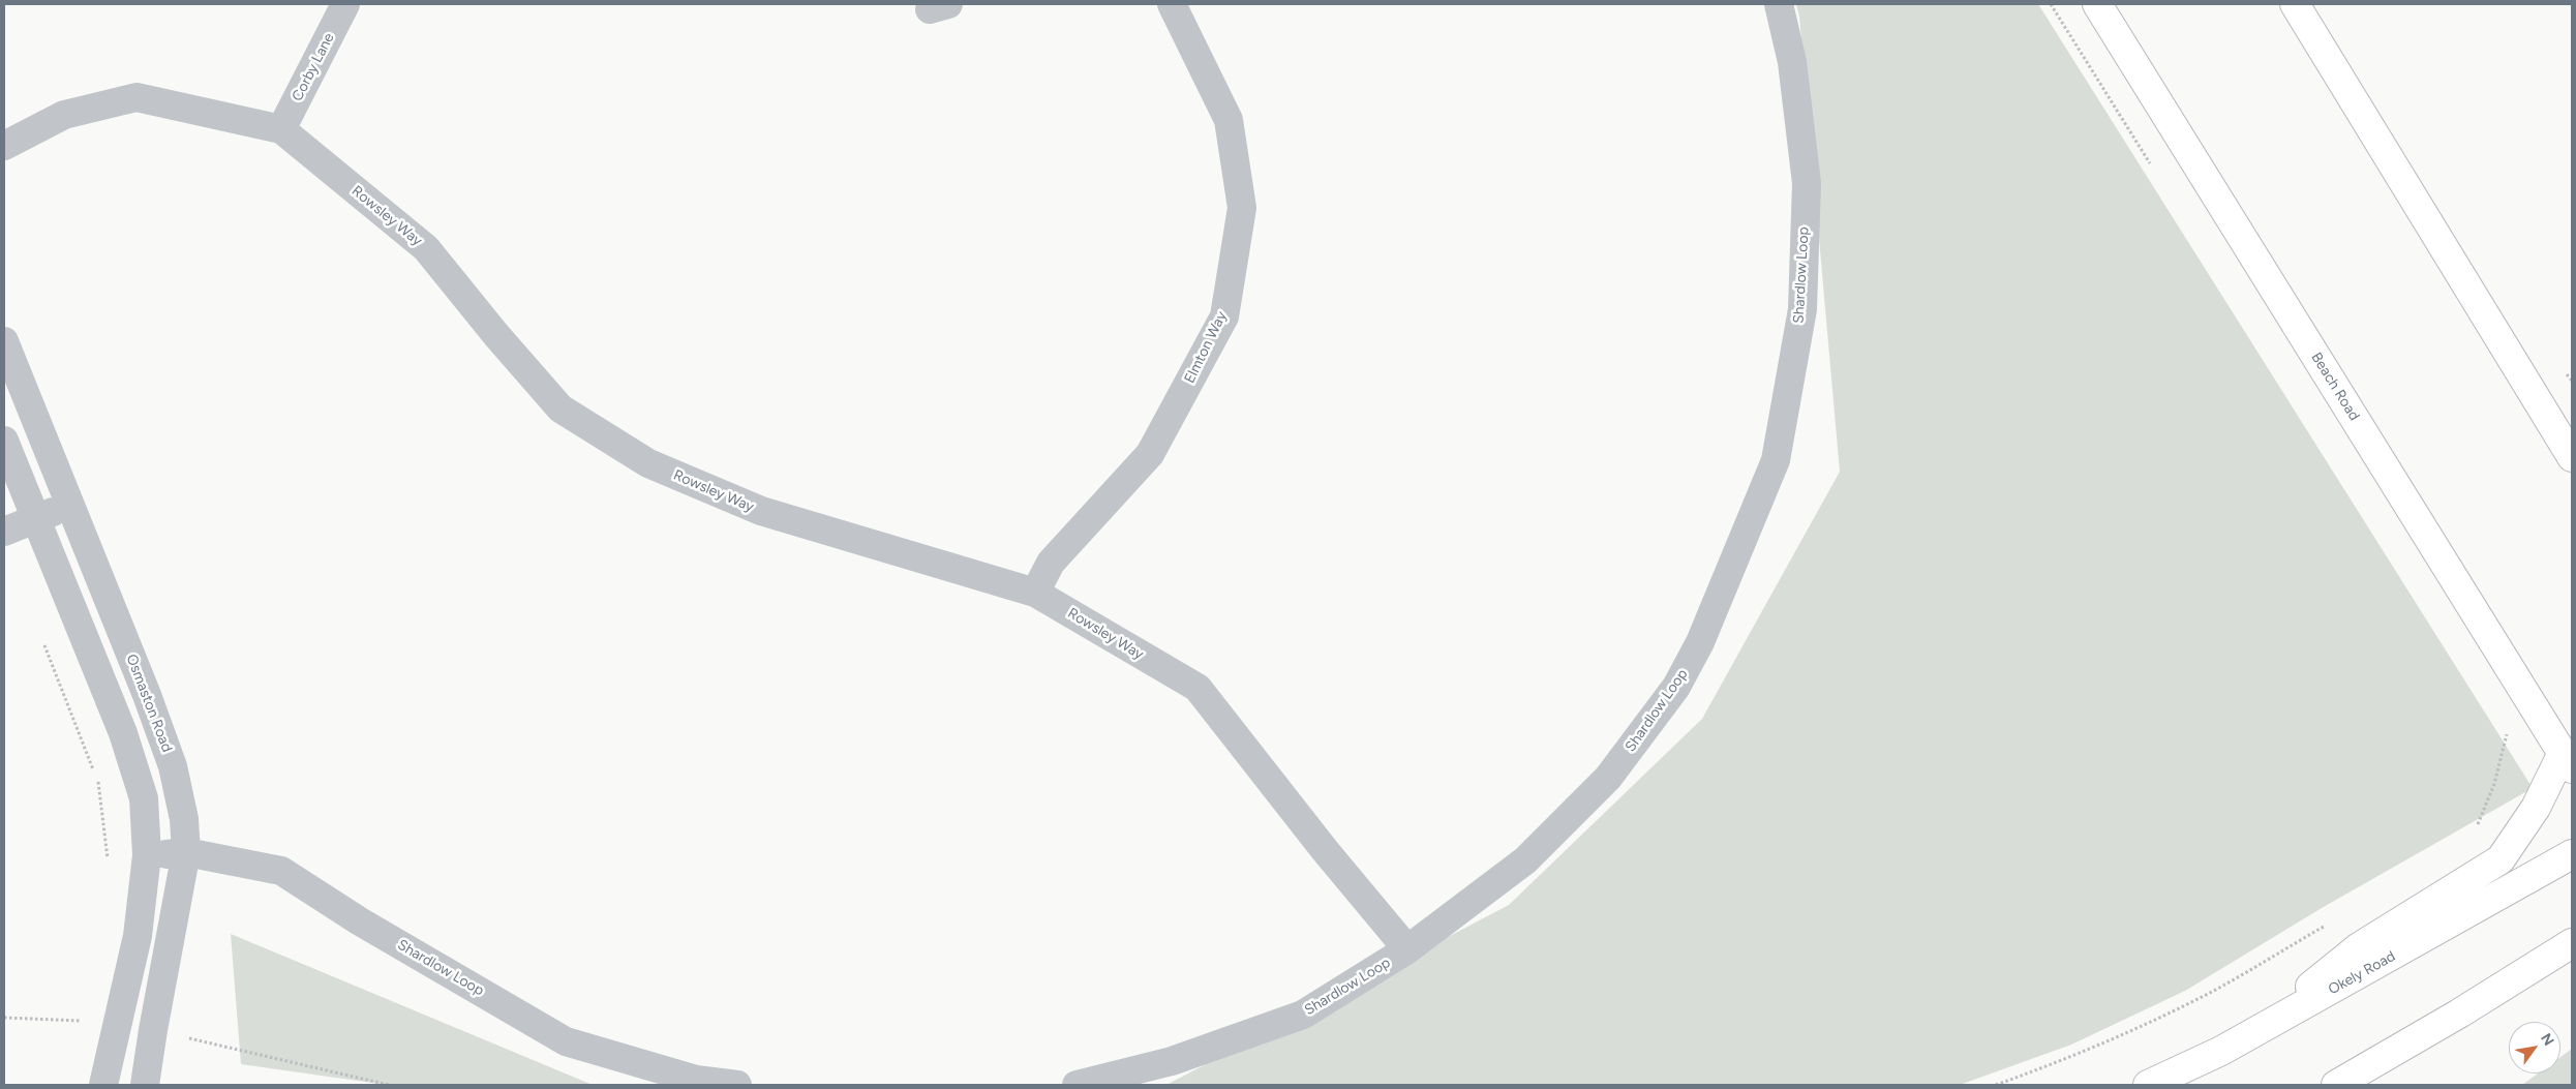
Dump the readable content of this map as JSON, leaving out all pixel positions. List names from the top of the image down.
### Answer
{
  "streets": {
    "main road": ["Beach Road", "Okely Road"],
    "street": [
      "Corby Lane",
      "Rowsley Way",
      "Shardlow Loop",
      "Elmton Way",
      "Osmaston Road"
    ]
  },
  "crossings": [
    ["Corby Lane", "Rowsley Way"],
    ["Rowsley Way", "Shardlow Loop"],
    ["Rowsley Way", "Elmton Way"],
    ["Shardlow Loop", "Osmaston Road"]
  ],
  "north": "top right"
}
